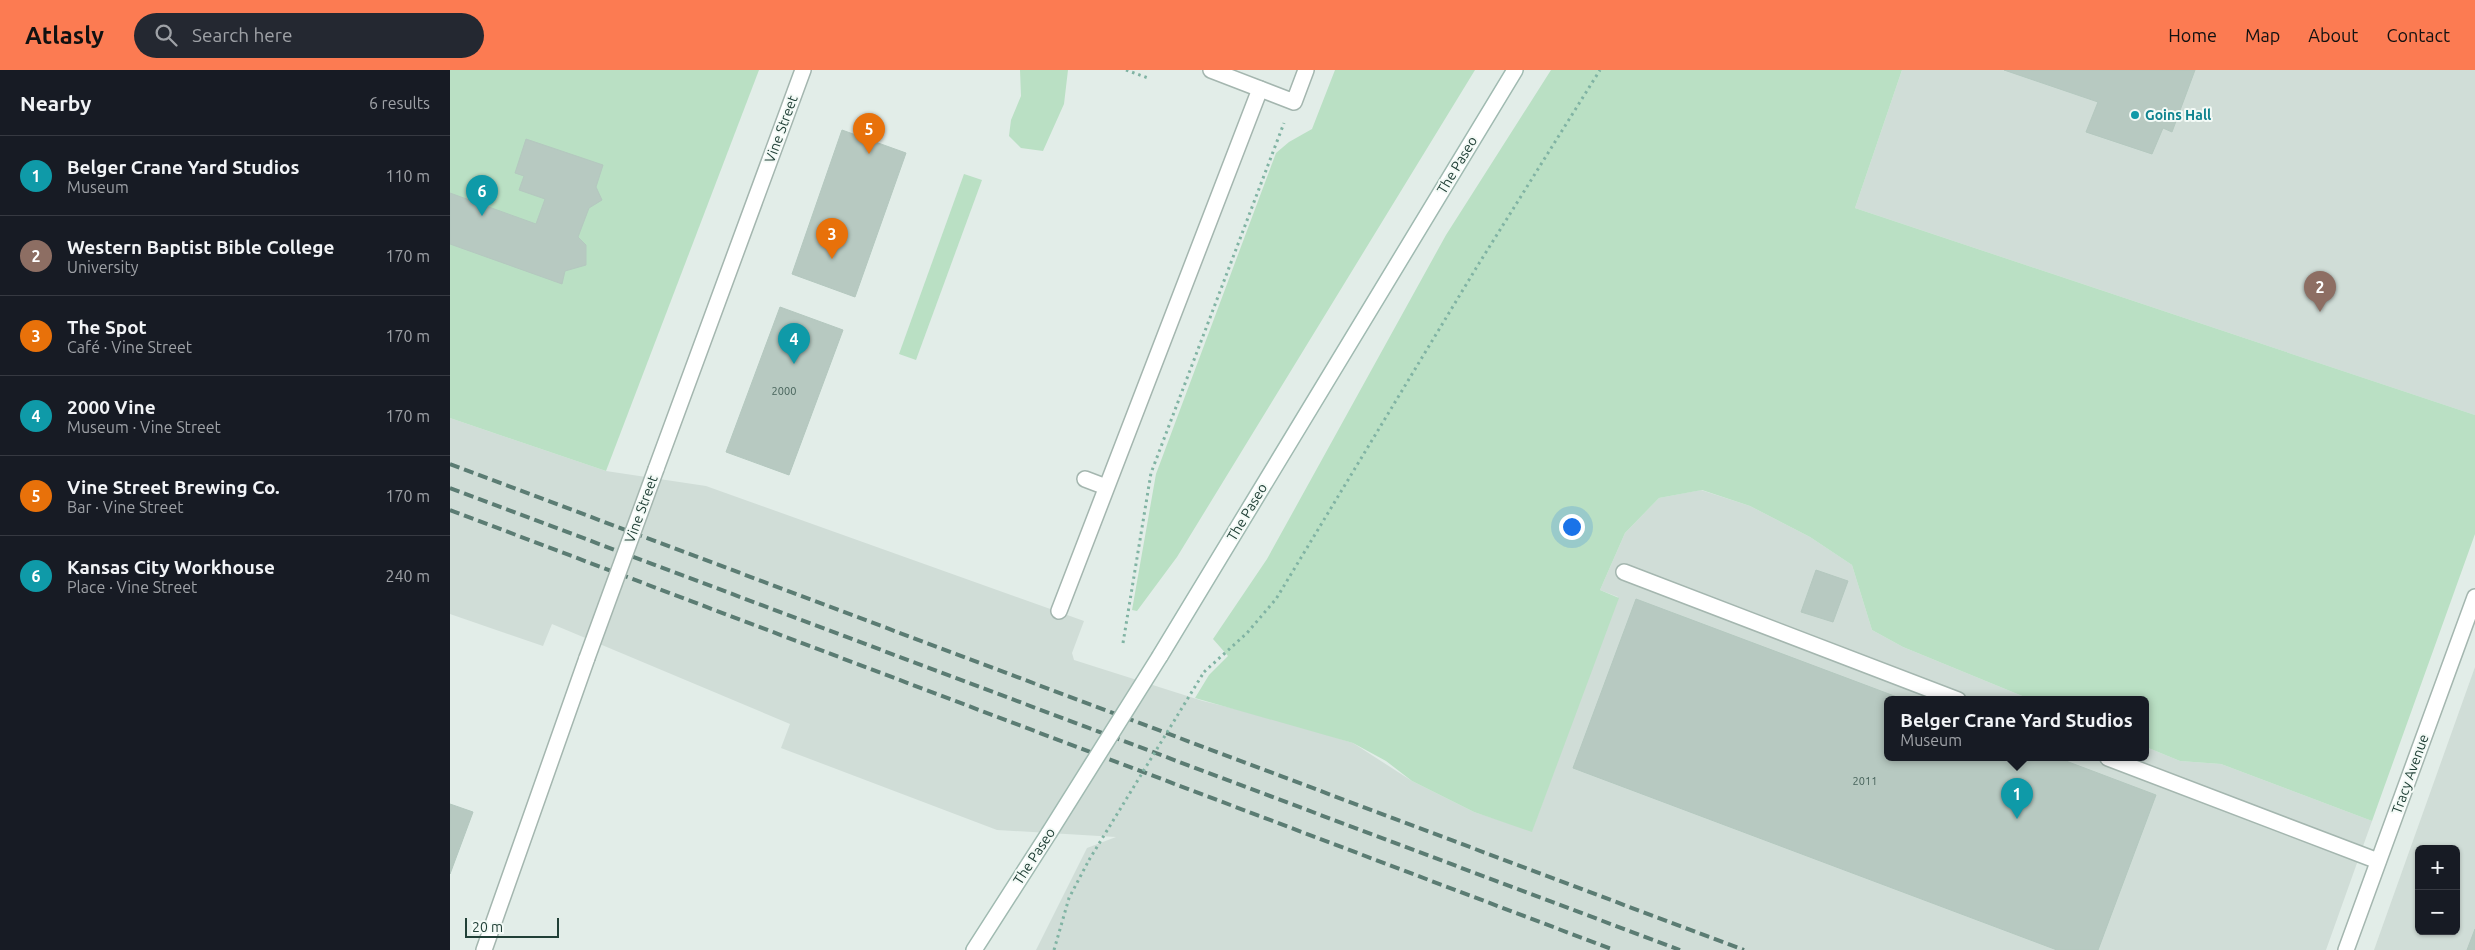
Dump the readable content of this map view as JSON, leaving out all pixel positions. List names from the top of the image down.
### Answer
{
  "streets": {
    "street": ["Vine Street", "The Paseo", "Tracy Avenue"]
  },
  "places": ["Goins Hall"],
  "house_numbers": ["2000", "2011"],
  "scale_bar": "20 m",
  "page": {
    "header": "Atlasly",
    "search": "Search here",
    "nav": [
      "Home",
      "Map",
      "About",
      "Contact"
    ],
    "heading": ["Nearby", "6 results"],
    "pins": [
      "5",
      "6",
      "3",
      "2",
      "4",
      "1"
    ],
    "list": [
      {
        "mark": "1",
        "name": "Belger Crane Yard Studios",
        "note": "Museum",
        "value": "110 m"
      },
      {
        "mark": "2",
        "name": "Western Baptist Bible College",
        "note": "University",
        "value": "170 m"
      },
      {
        "mark": "3",
        "name": "The Spot",
        "note": "Café · Vine Street",
        "value": "170 m"
      },
      {
        "mark": "4",
        "name": "2000 Vine",
        "note": "Museum · Vine Street",
        "value": "170 m"
      },
      {
        "mark": "5",
        "name": "Vine Street Brewing Co.",
        "note": "Bar · Vine Street",
        "value": "170 m"
      },
      {
        "mark": "6",
        "name": "Kansas City Workhouse",
        "note": "Place · Vine Street",
        "value": "240 m"
      }
    ],
    "popup": ["Belger Crane Yard Studios", "Museum"],
    "map_buttons": ["+", "−"],
    "scale": "20 m"
  }
}
